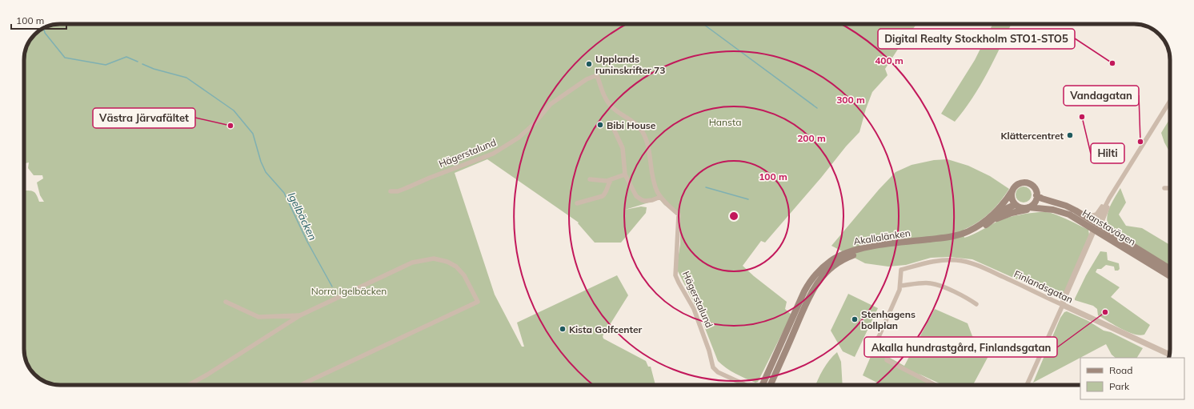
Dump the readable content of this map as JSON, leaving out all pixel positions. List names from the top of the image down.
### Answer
{
  "streets": {
    "main road": ["Hanstavägen", "Akallalänken"],
    "street": ["Hägerstalund", "Finlandsgatan"]
  },
  "crossings": [
    ["Hanstavägen", "Akallalänken"]
  ],
  "water": ["Igelbäcken"],
  "parks": ["Hansta", "Norra Igelbäcken"],
  "places": [
    "Digital Realty Stockholm STO1-STO5",
    "Upplands runinskrifter 73",
    "Hilti",
    "Bibi House",
    "Västra Järvafältet",
    "Klättercentret",
    "Vandagatan",
    "Akalla hundrastgård, Finlandsgatan",
    "Stenhagens bollplan",
    "Kista Golfcenter"
  ],
  "legend": ["Road", "Park"],
  "scale_bar": "100 m",
  "rings": [
    "400 m",
    "300 m",
    "200 m",
    "100 m"
  ]
}
